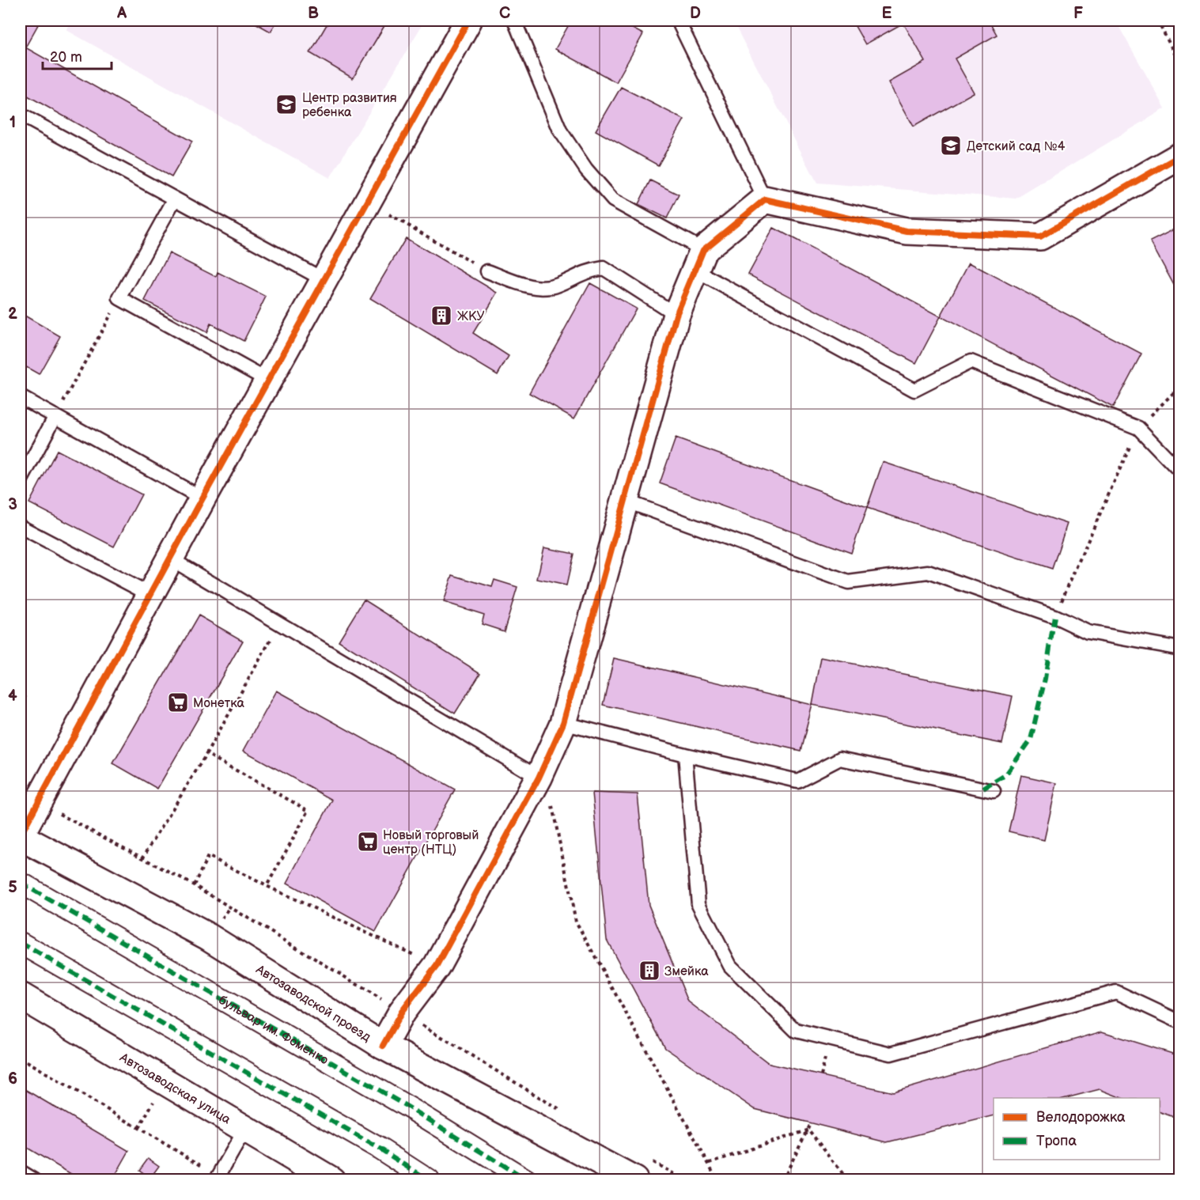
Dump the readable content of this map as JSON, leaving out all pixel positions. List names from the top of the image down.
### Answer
{
  "streets": {
    "street": ["Автозаводской проезд", "бульвар им. Фоменко", "Автозаводская улица"]
  },
  "places": {
    "school or university": ["Центр развития ребенка", "Детский сад №4"],
    "building": ["ЖКУ", "Змейка"],
    "supermarket": ["Монетка", "Новый торговый центр (НТЦ)"]
  },
  "legend": ["Велодорожка", "Тропа"],
  "scale_bar": "20 m",
  "grid": {
    "columns": [
      "A",
      "B",
      "C",
      "D",
      "E",
      "F"
    ],
    "rows": [
      "1",
      "2",
      "3",
      "4",
      "5",
      "6"
    ]
  }
}
